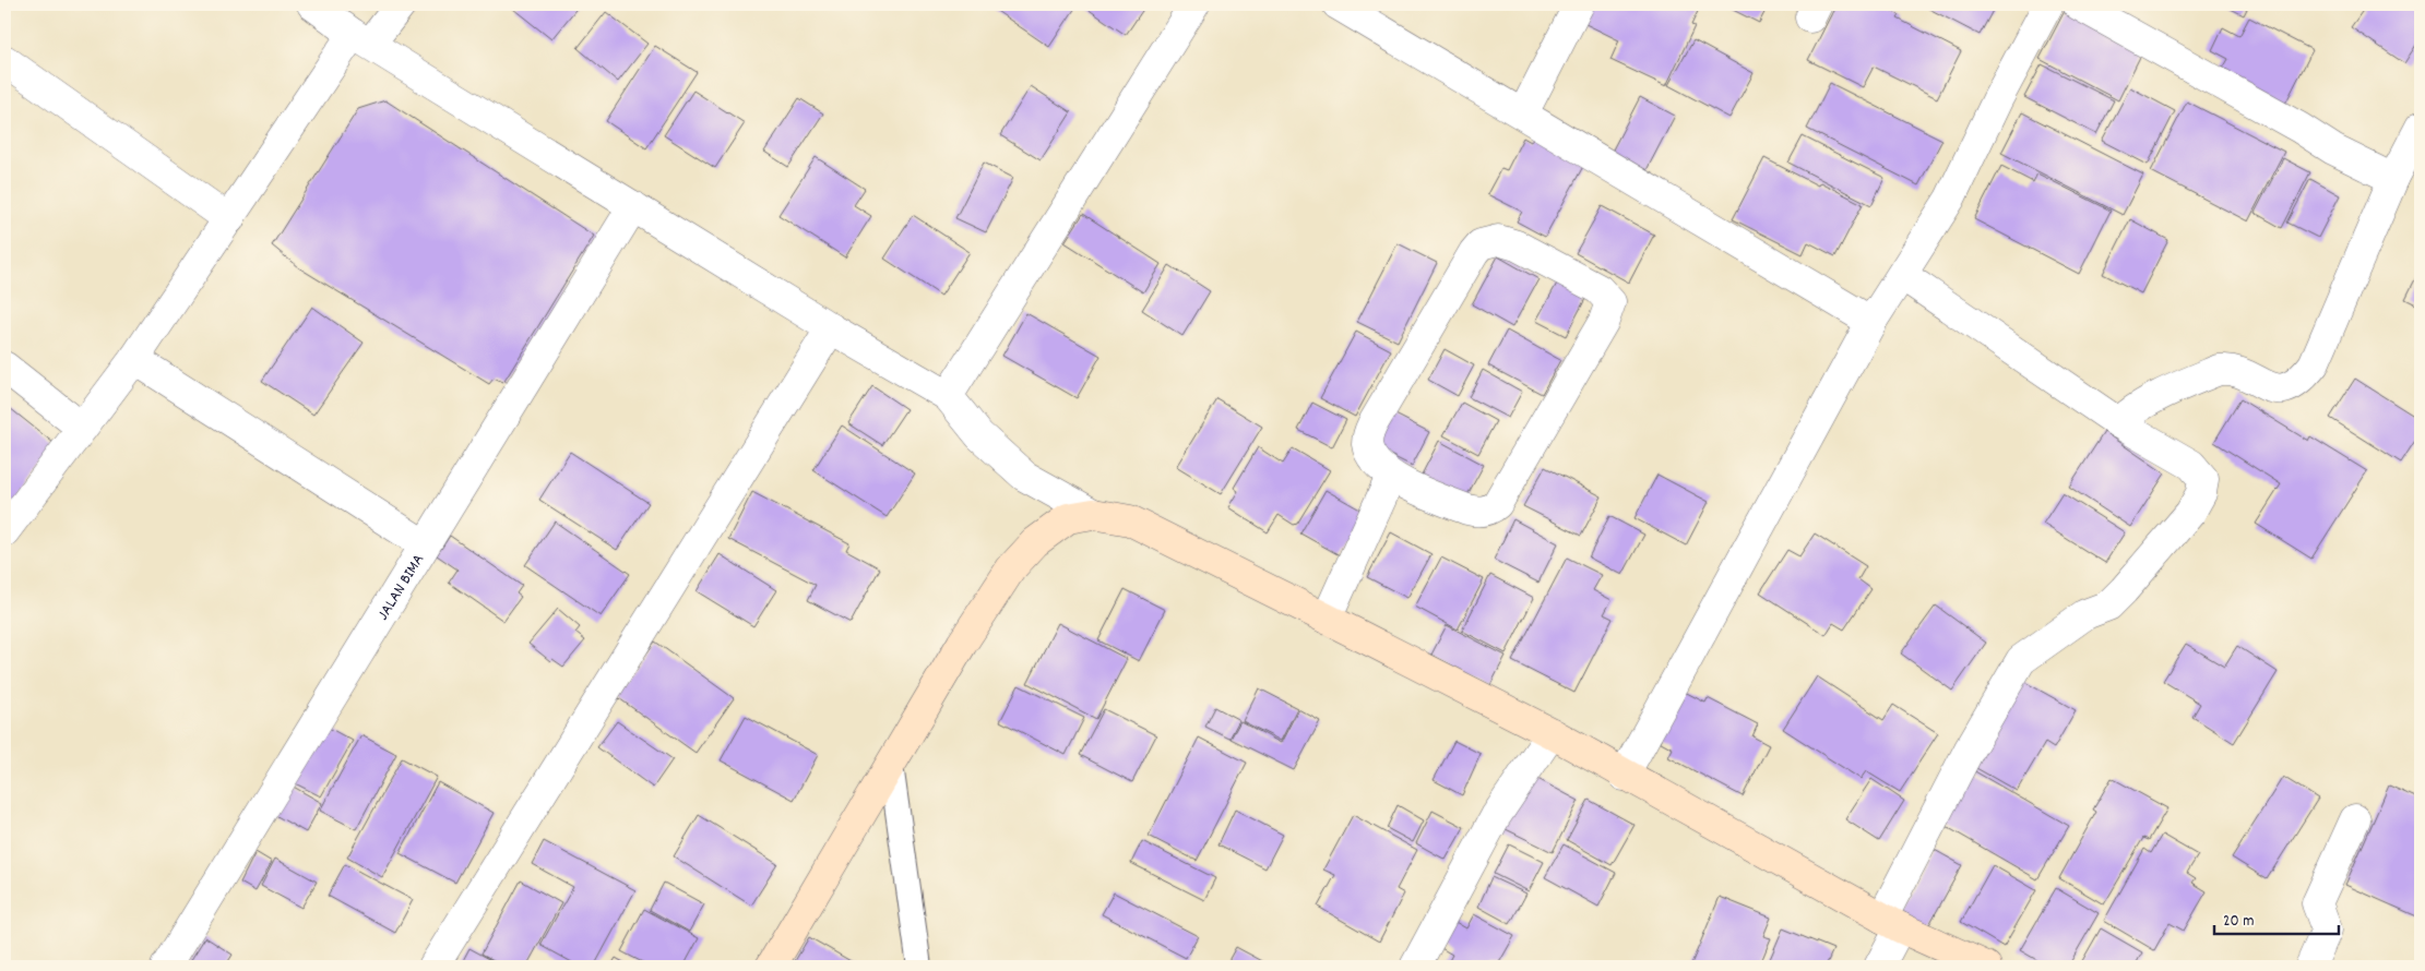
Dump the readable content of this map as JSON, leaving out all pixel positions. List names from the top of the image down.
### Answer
{
  "streets": {
    "street": ["JALAN BIMA"]
  },
  "scale_bar": "20 m"
}
